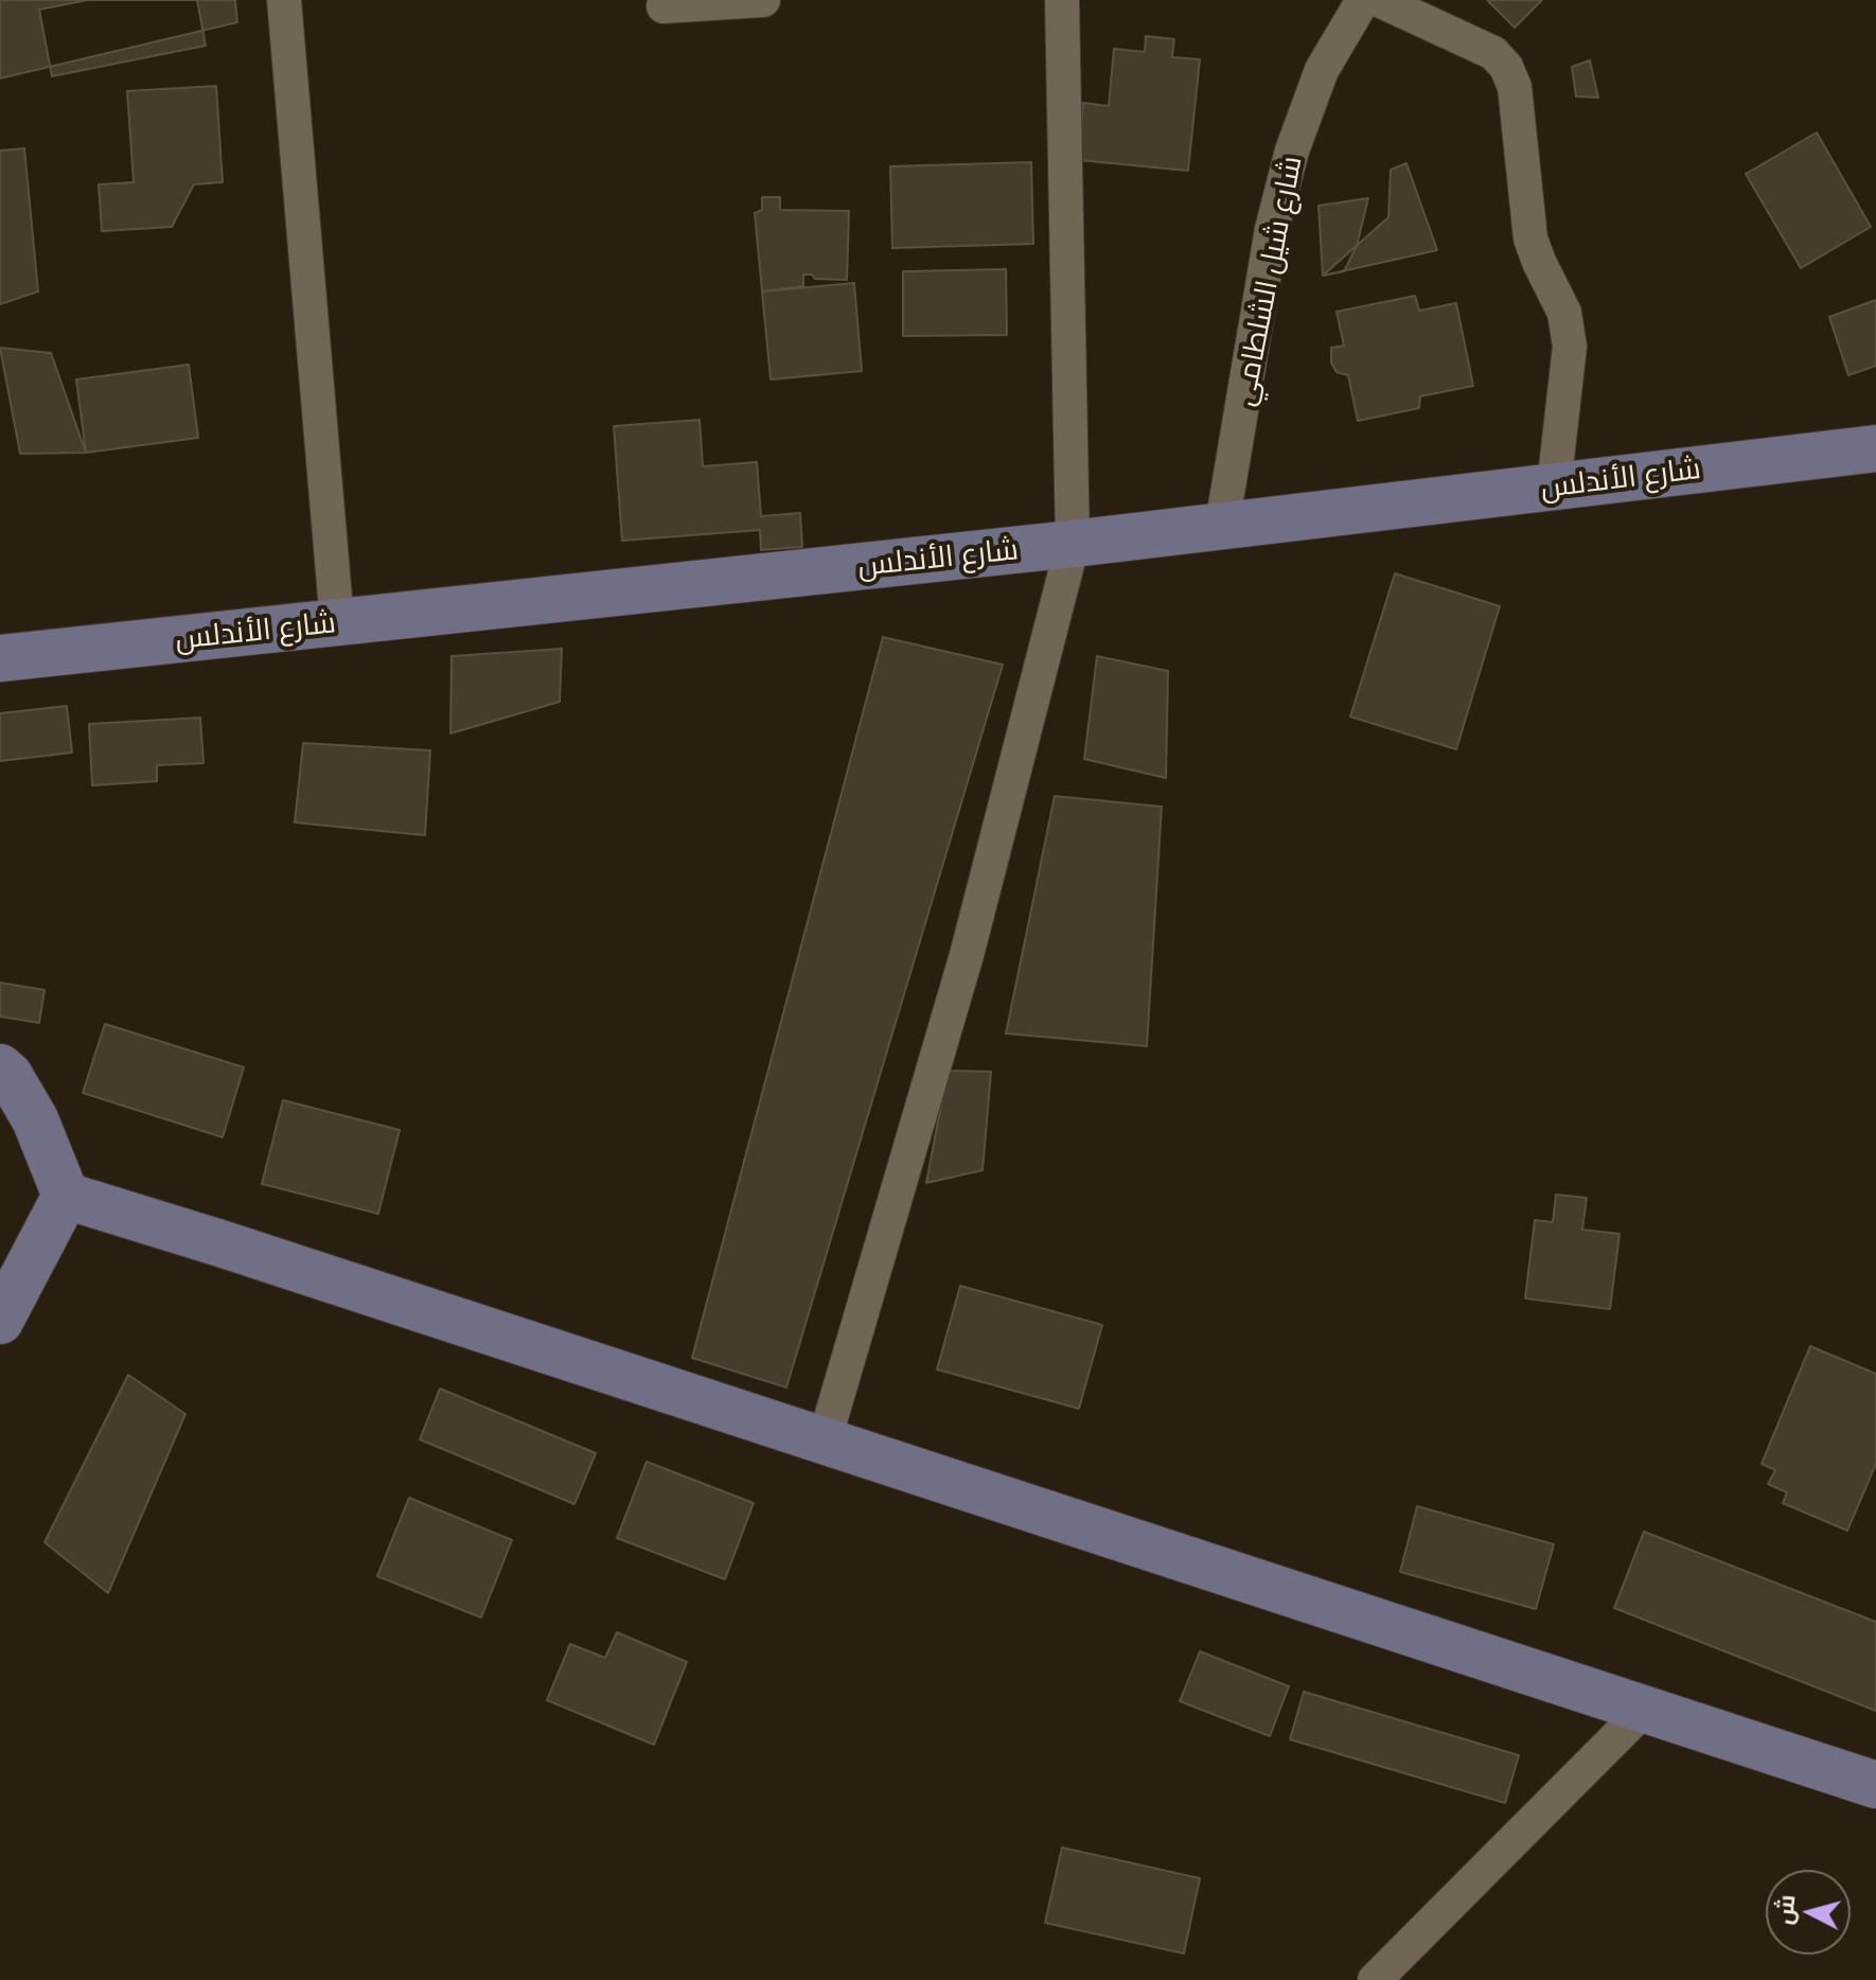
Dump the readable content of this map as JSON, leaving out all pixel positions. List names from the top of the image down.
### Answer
{
  "streets": {
    "main road": ["شارع الأندلس"],
    "street": ["شارع شيل الشلطامي"]
  },
  "crossings": [
    ["شارع شيل الشلطامي", "شارع الأندلس"]
  ],
  "north": "left"
}
